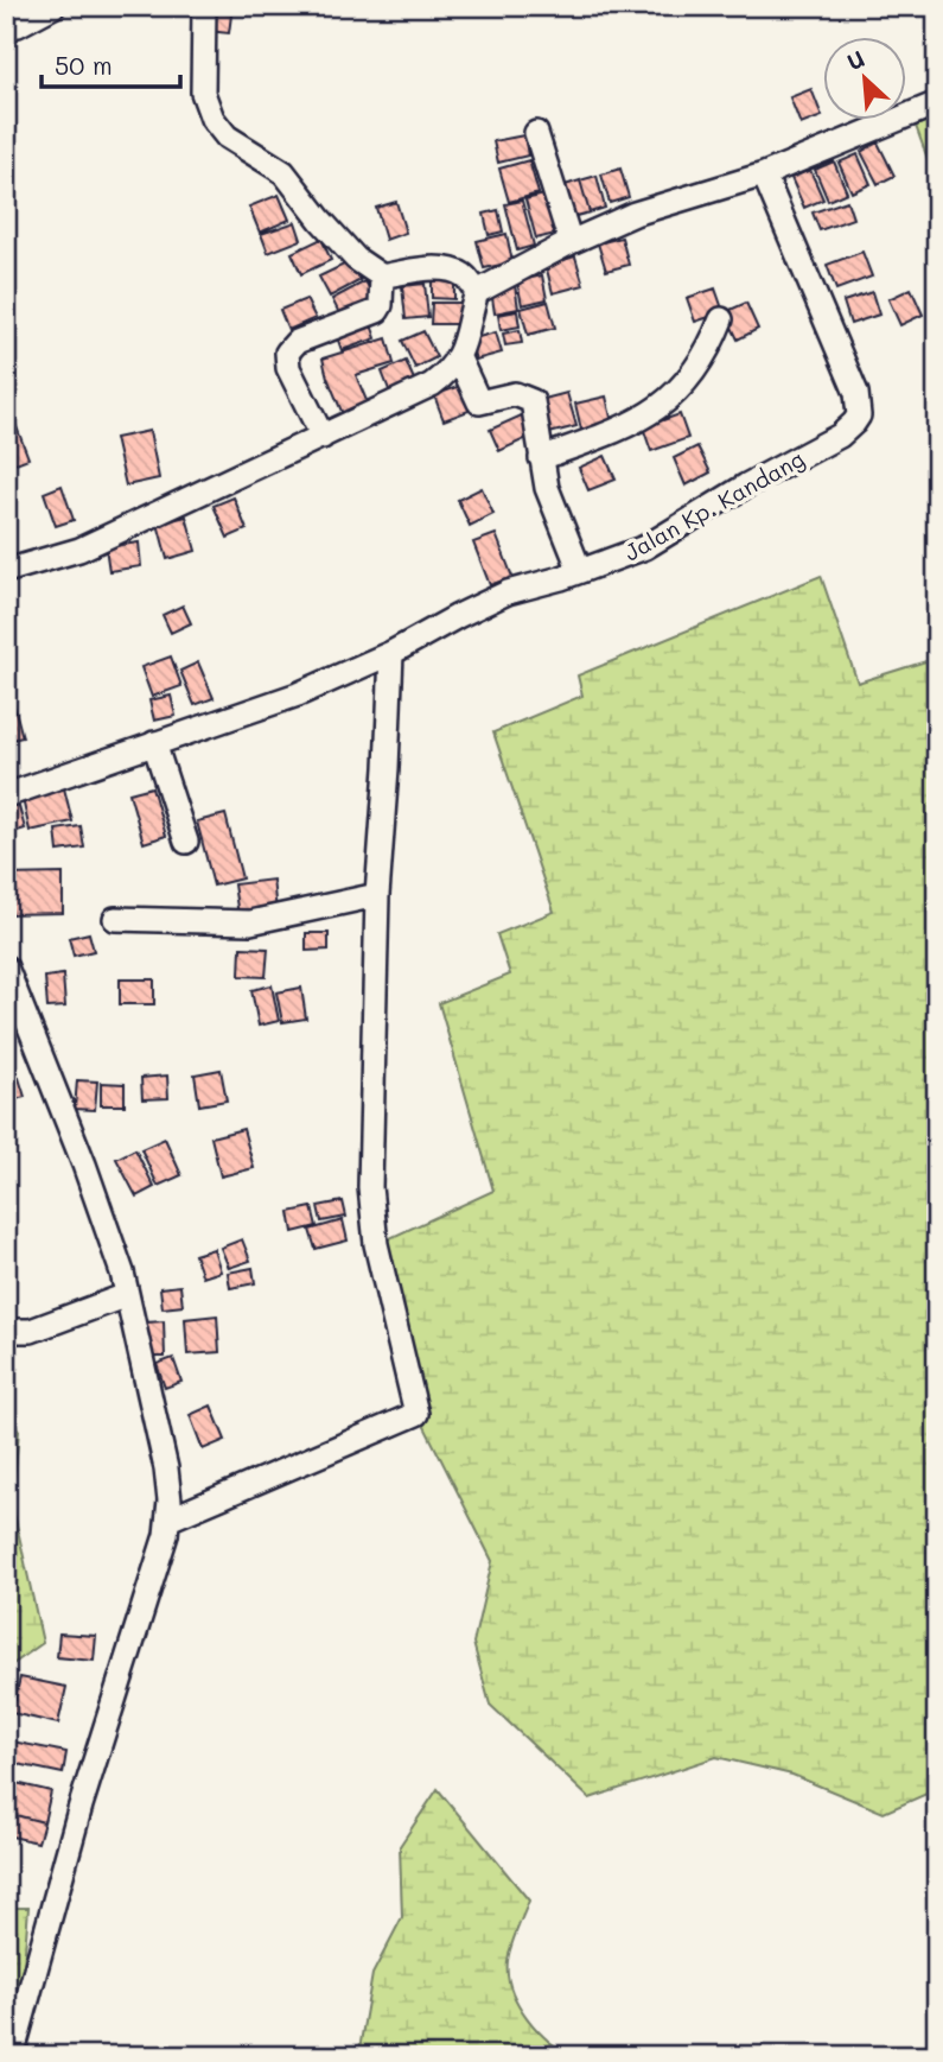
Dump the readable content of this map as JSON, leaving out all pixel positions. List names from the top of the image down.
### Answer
{
  "streets": {
    "street": ["Jalan Kp. Kandang"]
  },
  "scale_bar": "50 m",
  "north": "top left"
}
